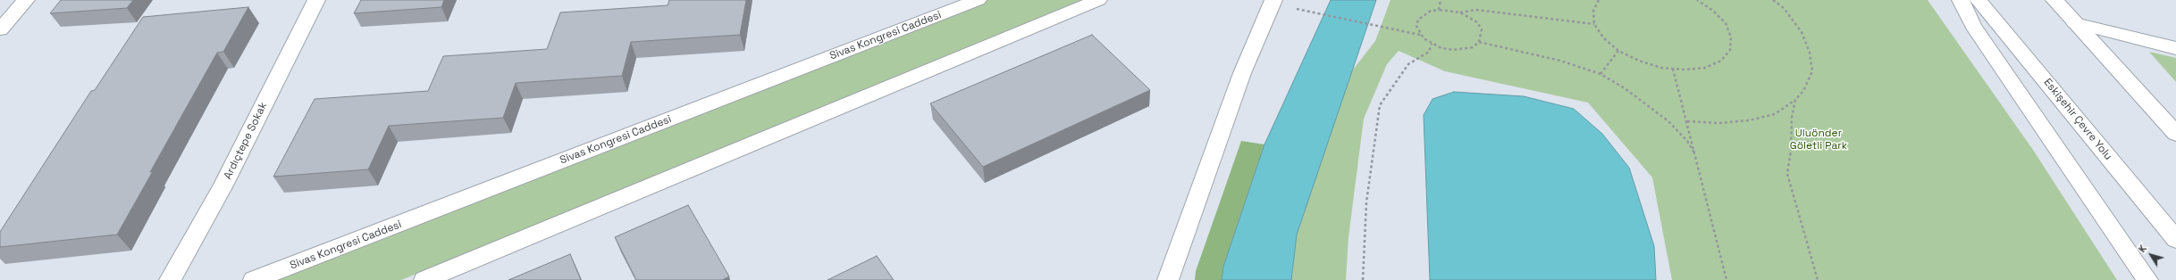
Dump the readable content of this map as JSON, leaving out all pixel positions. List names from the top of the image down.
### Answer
{
  "streets": {
    "main road": ["Sivas Kongresi Caddesi", "Eskişehir Çevre Yolu", "Ardıçtepe Sokak"]
  },
  "parks": ["Uluönder Göletli Park"],
  "north": "top left"
}
